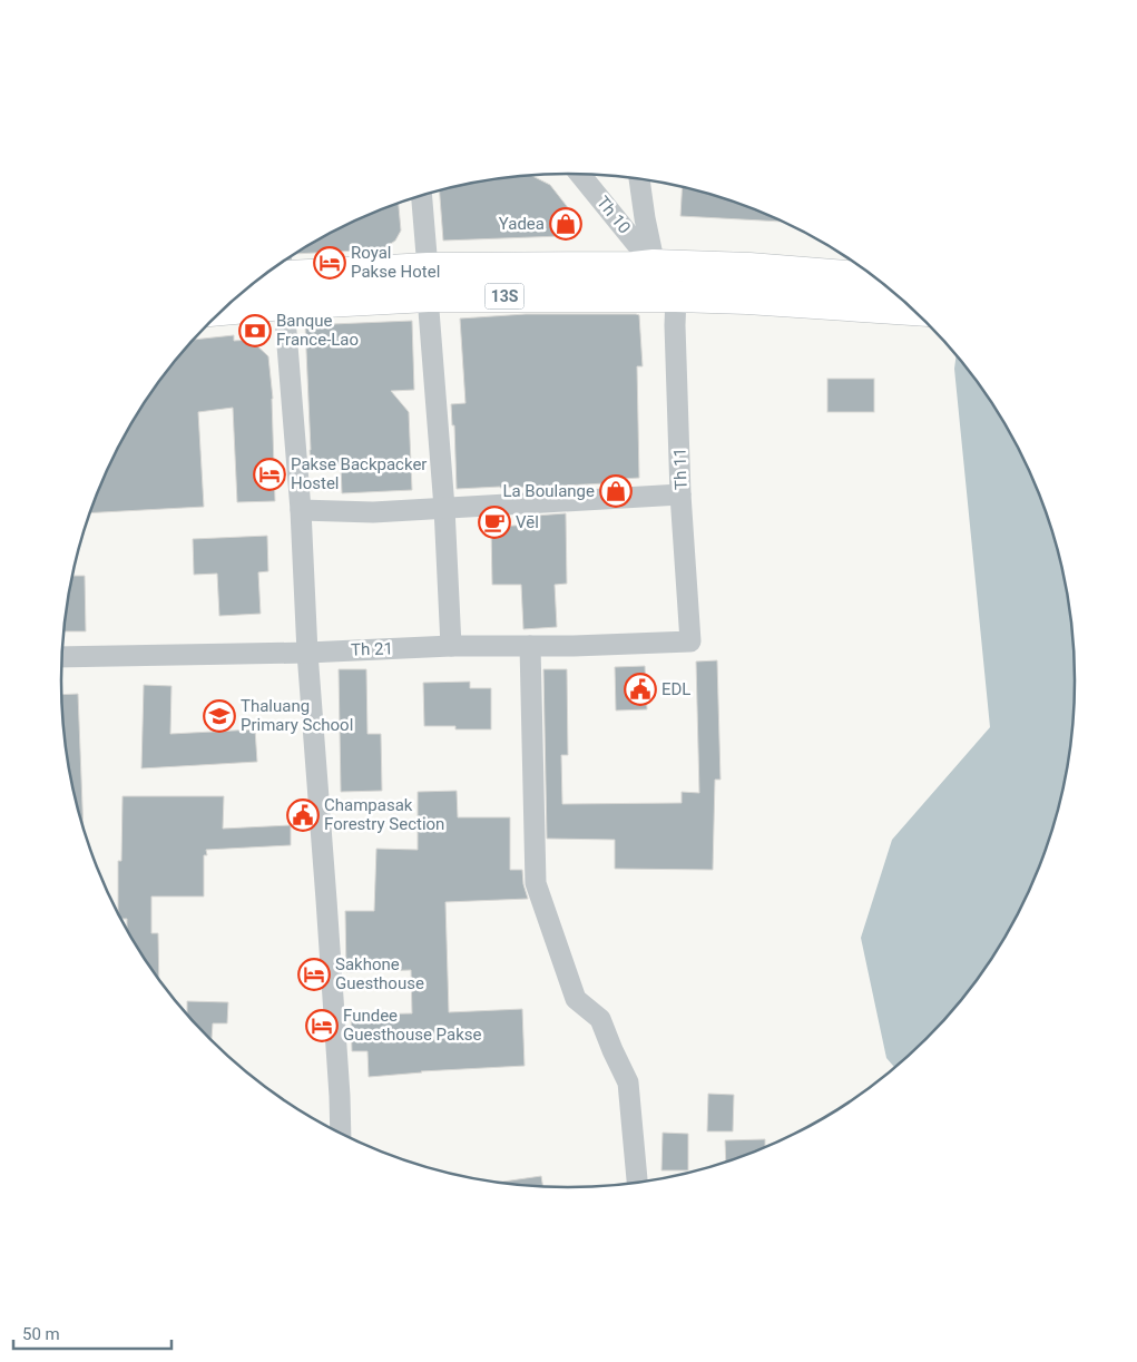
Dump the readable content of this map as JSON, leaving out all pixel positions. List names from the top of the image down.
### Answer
{
  "streets": {
    "highway": ["13S"],
    "street": ["Th 10", "Th 11", "Th 21"]
  },
  "crossings": [
    ["Th 10", "13S"],
    ["13S", "Th 11"],
    ["Th 11", "Th 21"]
  ],
  "places": {
    "shop": ["Yadea", "La Boulange"],
    "hotel": [
      "Royal Pakse Hotel",
      "Pakse Backpacker Hostel",
      "Sakhone Guesthouse",
      "Fundee Guesthouse Pakse"
    ],
    "bank": ["Banque France-Lao"],
    "cafe": ["Vēl"],
    "public building": ["EDL", "Champasak Forestry Section"],
    "school or university": ["Thaluang Primary School"]
  },
  "scale_bar": "50 m"
}
